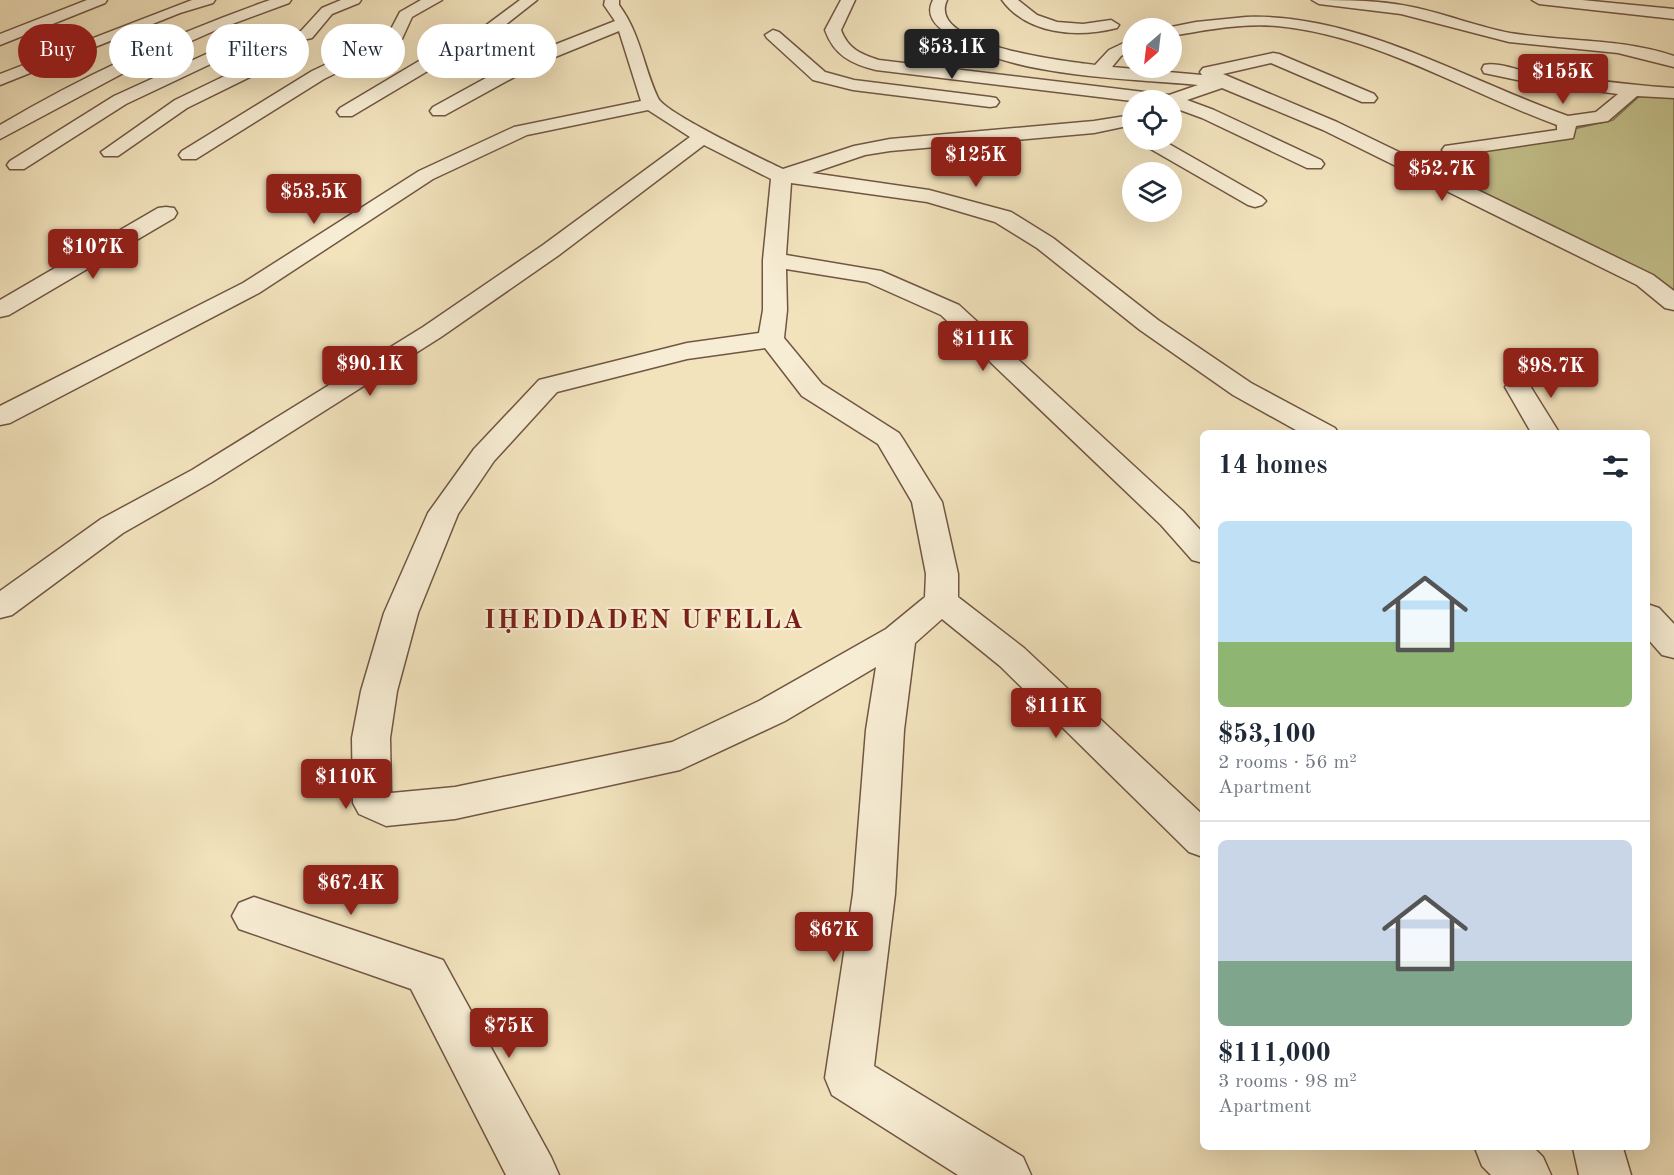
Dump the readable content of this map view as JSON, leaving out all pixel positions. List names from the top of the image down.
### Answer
{
  "districts": ["IḤEDDADEN UFELLA"],
  "north": "bottom left",
  "page": {
    "chip": [
      "Buy",
      "Rent",
      "Filters",
      "New",
      "Apartment"
    ],
    "price": [
      "$53.1K",
      "$155K",
      "$125K",
      "$52.7K",
      "$53.5K",
      "$107K",
      "$111K",
      "$90.1K",
      "$98.7K",
      "$111K",
      "$110K",
      "$67.4K",
      "$67K",
      "$75K"
    ],
    "heading": "14 homes",
    "list": [
      {
        "name": "$53,100",
        "note": "2 rooms · 56 m² · Apartment"
      },
      {
        "name": "$111,000",
        "note": "3 rooms · 98 m² · Apartment"
      }
    ]
  }
}
